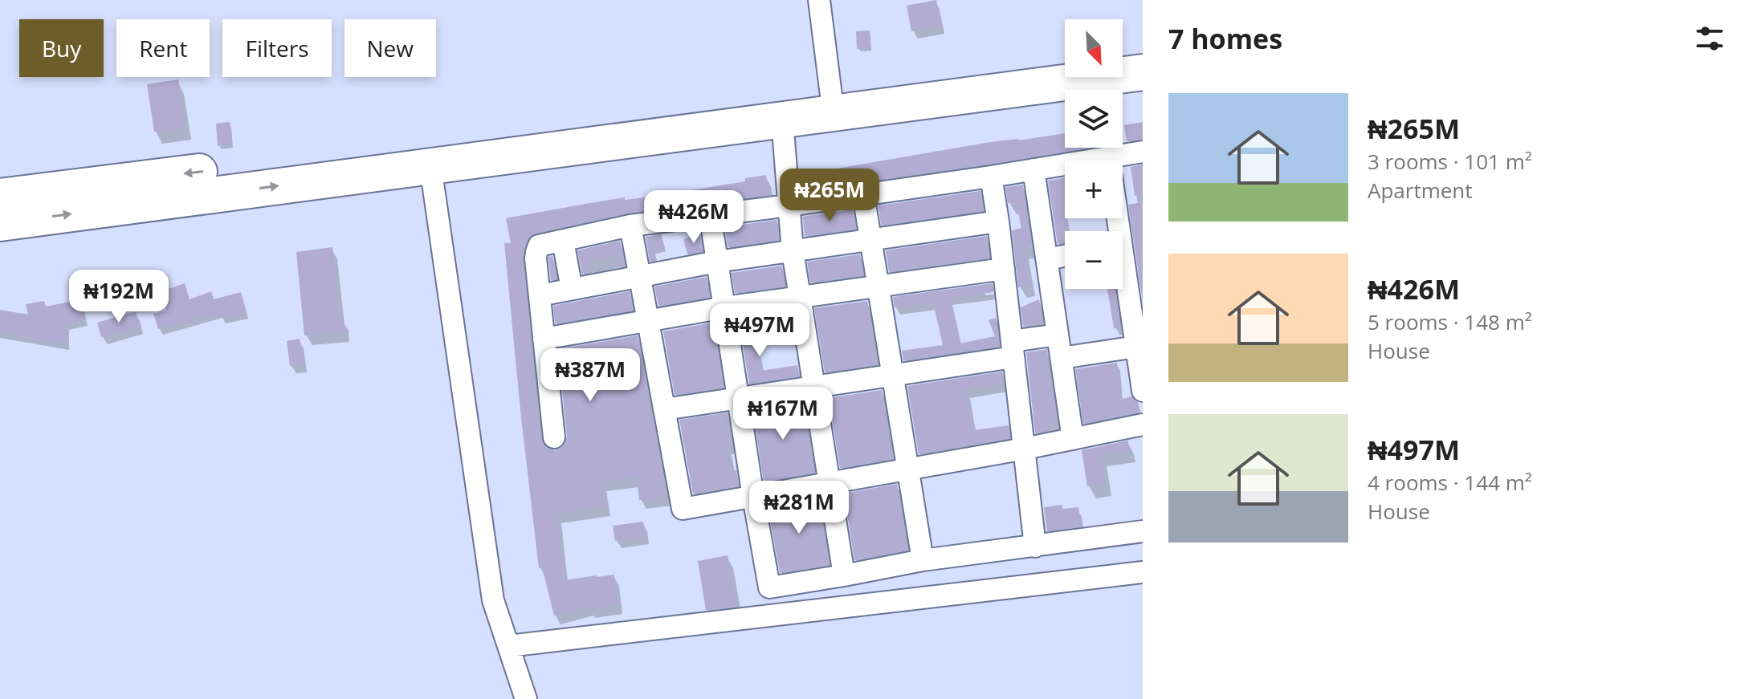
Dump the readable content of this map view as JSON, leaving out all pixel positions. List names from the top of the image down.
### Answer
{
  "north": "bottom right",
  "page": {
    "heading": "7 homes",
    "map_buttons": ["+", "−"],
    "chip": [
      "Buy",
      "Rent",
      "Filters",
      "New"
    ],
    "list": [
      {
        "name": "₦265M",
        "note": "3 rooms · 101 m² · Apartment"
      },
      {
        "name": "₦426M",
        "note": "5 rooms · 148 m² · House"
      },
      {
        "name": "₦497M",
        "note": "4 rooms · 144 m² · House"
      }
    ],
    "price": [
      "₦265M",
      "₦426M",
      "₦192M",
      "₦497M",
      "₦387M",
      "₦167M",
      "₦281M"
    ]
  }
}
